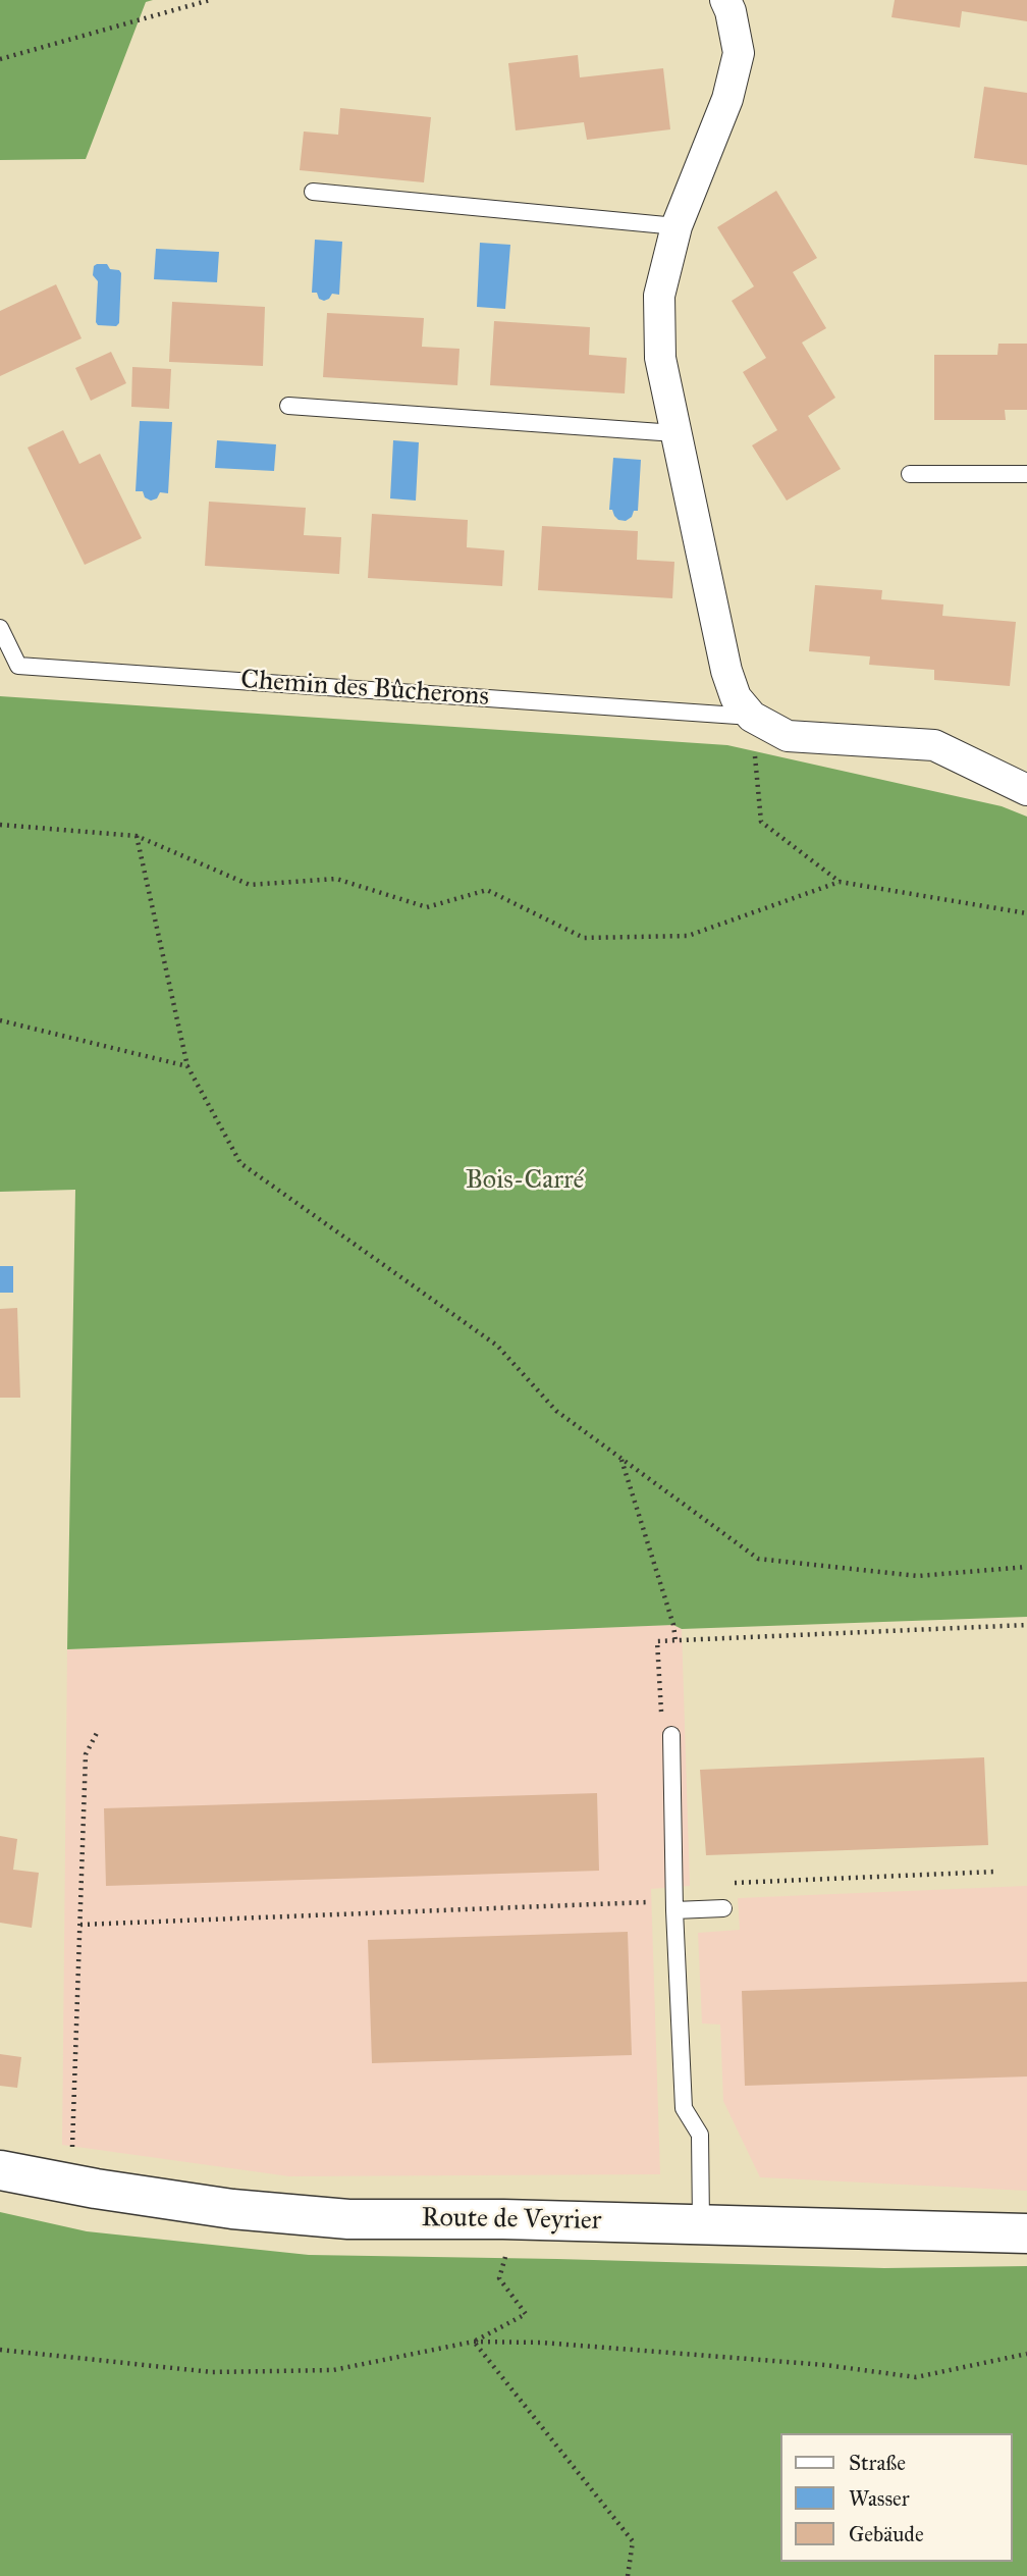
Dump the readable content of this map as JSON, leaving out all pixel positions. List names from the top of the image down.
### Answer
{
  "streets": {
    "street": ["Chemin des Bûcherons", "Route de Veyrier"]
  },
  "parks": ["Bois-Carré"],
  "legend": ["Straße", "Wasser", "Gebäude"]
}
